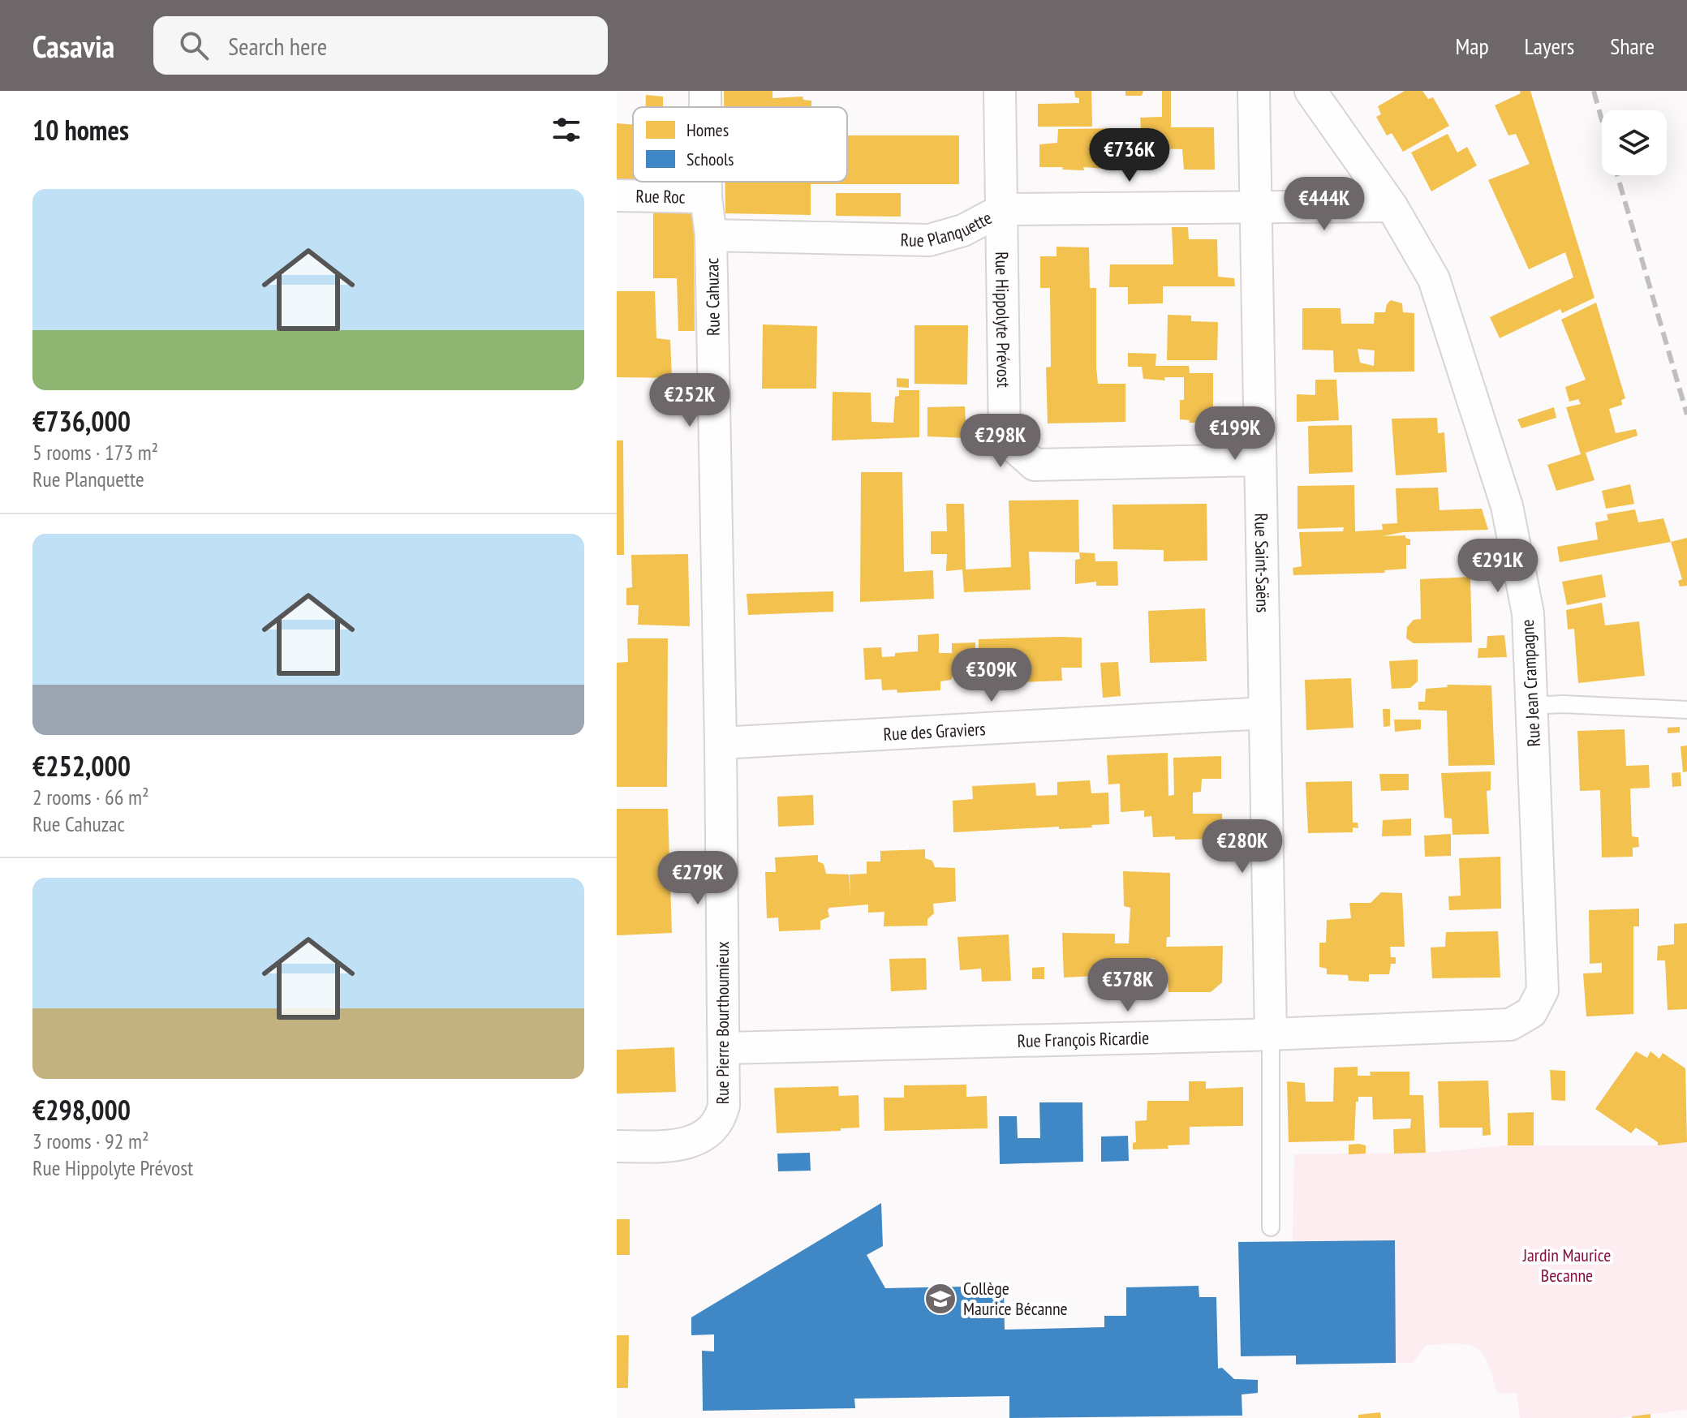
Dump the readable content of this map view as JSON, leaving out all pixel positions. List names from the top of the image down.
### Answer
{
  "streets": {
    "street": [
      "Rue Roc",
      "Rue Planquette",
      "Rue Cahuzac",
      "Rue Hippolyte Prévost",
      "Rue Saint-Saëns",
      "Rue Jean Crampagne",
      "Rue des Graviers",
      "Rue Pierre Bourthoumieux",
      "Rue François Ricardie"
    ]
  },
  "crossings": [
    ["Rue Roc", "Rue Cahuzac"],
    ["Rue Planquette", "Rue Cahuzac"],
    ["Rue Planquette", "Rue Hippolyte Prévost"],
    ["Rue Planquette", "Rue Saint-Saëns"],
    ["Rue Planquette", "Rue Jean Crampagne"],
    ["Rue Cahuzac", "Rue Pierre Bourthoumieux"],
    ["Rue Hippolyte Prévost", "Rue Saint-Saëns"],
    ["Rue Saint-Saëns", "Rue des Graviers"],
    ["Rue Saint-Saëns", "Rue François Ricardie"],
    ["Rue Jean Crampagne", "Rue François Ricardie"],
    ["Rue des Graviers", "Rue Pierre Bourthoumieux"],
    ["Rue Pierre Bourthoumieux", "Rue François Ricardie"]
  ],
  "parks": ["Jardin Maurice Becanne"],
  "places": {
    "school or university": ["Collège Maurice Bécanne"]
  },
  "legend": ["Homes", "Schools"],
  "page": {
    "header": "Casavia",
    "search": "Search here",
    "nav": ["Map", "Layers", "Share"],
    "heading": "10 homes",
    "price": [
      "€736K",
      "€444K",
      "€252K",
      "€199K",
      "€298K",
      "€291K",
      "€309K",
      "€280K",
      "€279K",
      "€378K"
    ],
    "list": [
      {
        "name": "€736,000",
        "note": "5 rooms · 173 m² · Rue Planquette"
      },
      {
        "name": "€252,000",
        "note": "2 rooms · 66 m² · Rue Cahuzac"
      },
      {
        "name": "€298,000",
        "note": "3 rooms · 92 m² · Rue Hippolyte Prévost"
      }
    ]
  }
}
